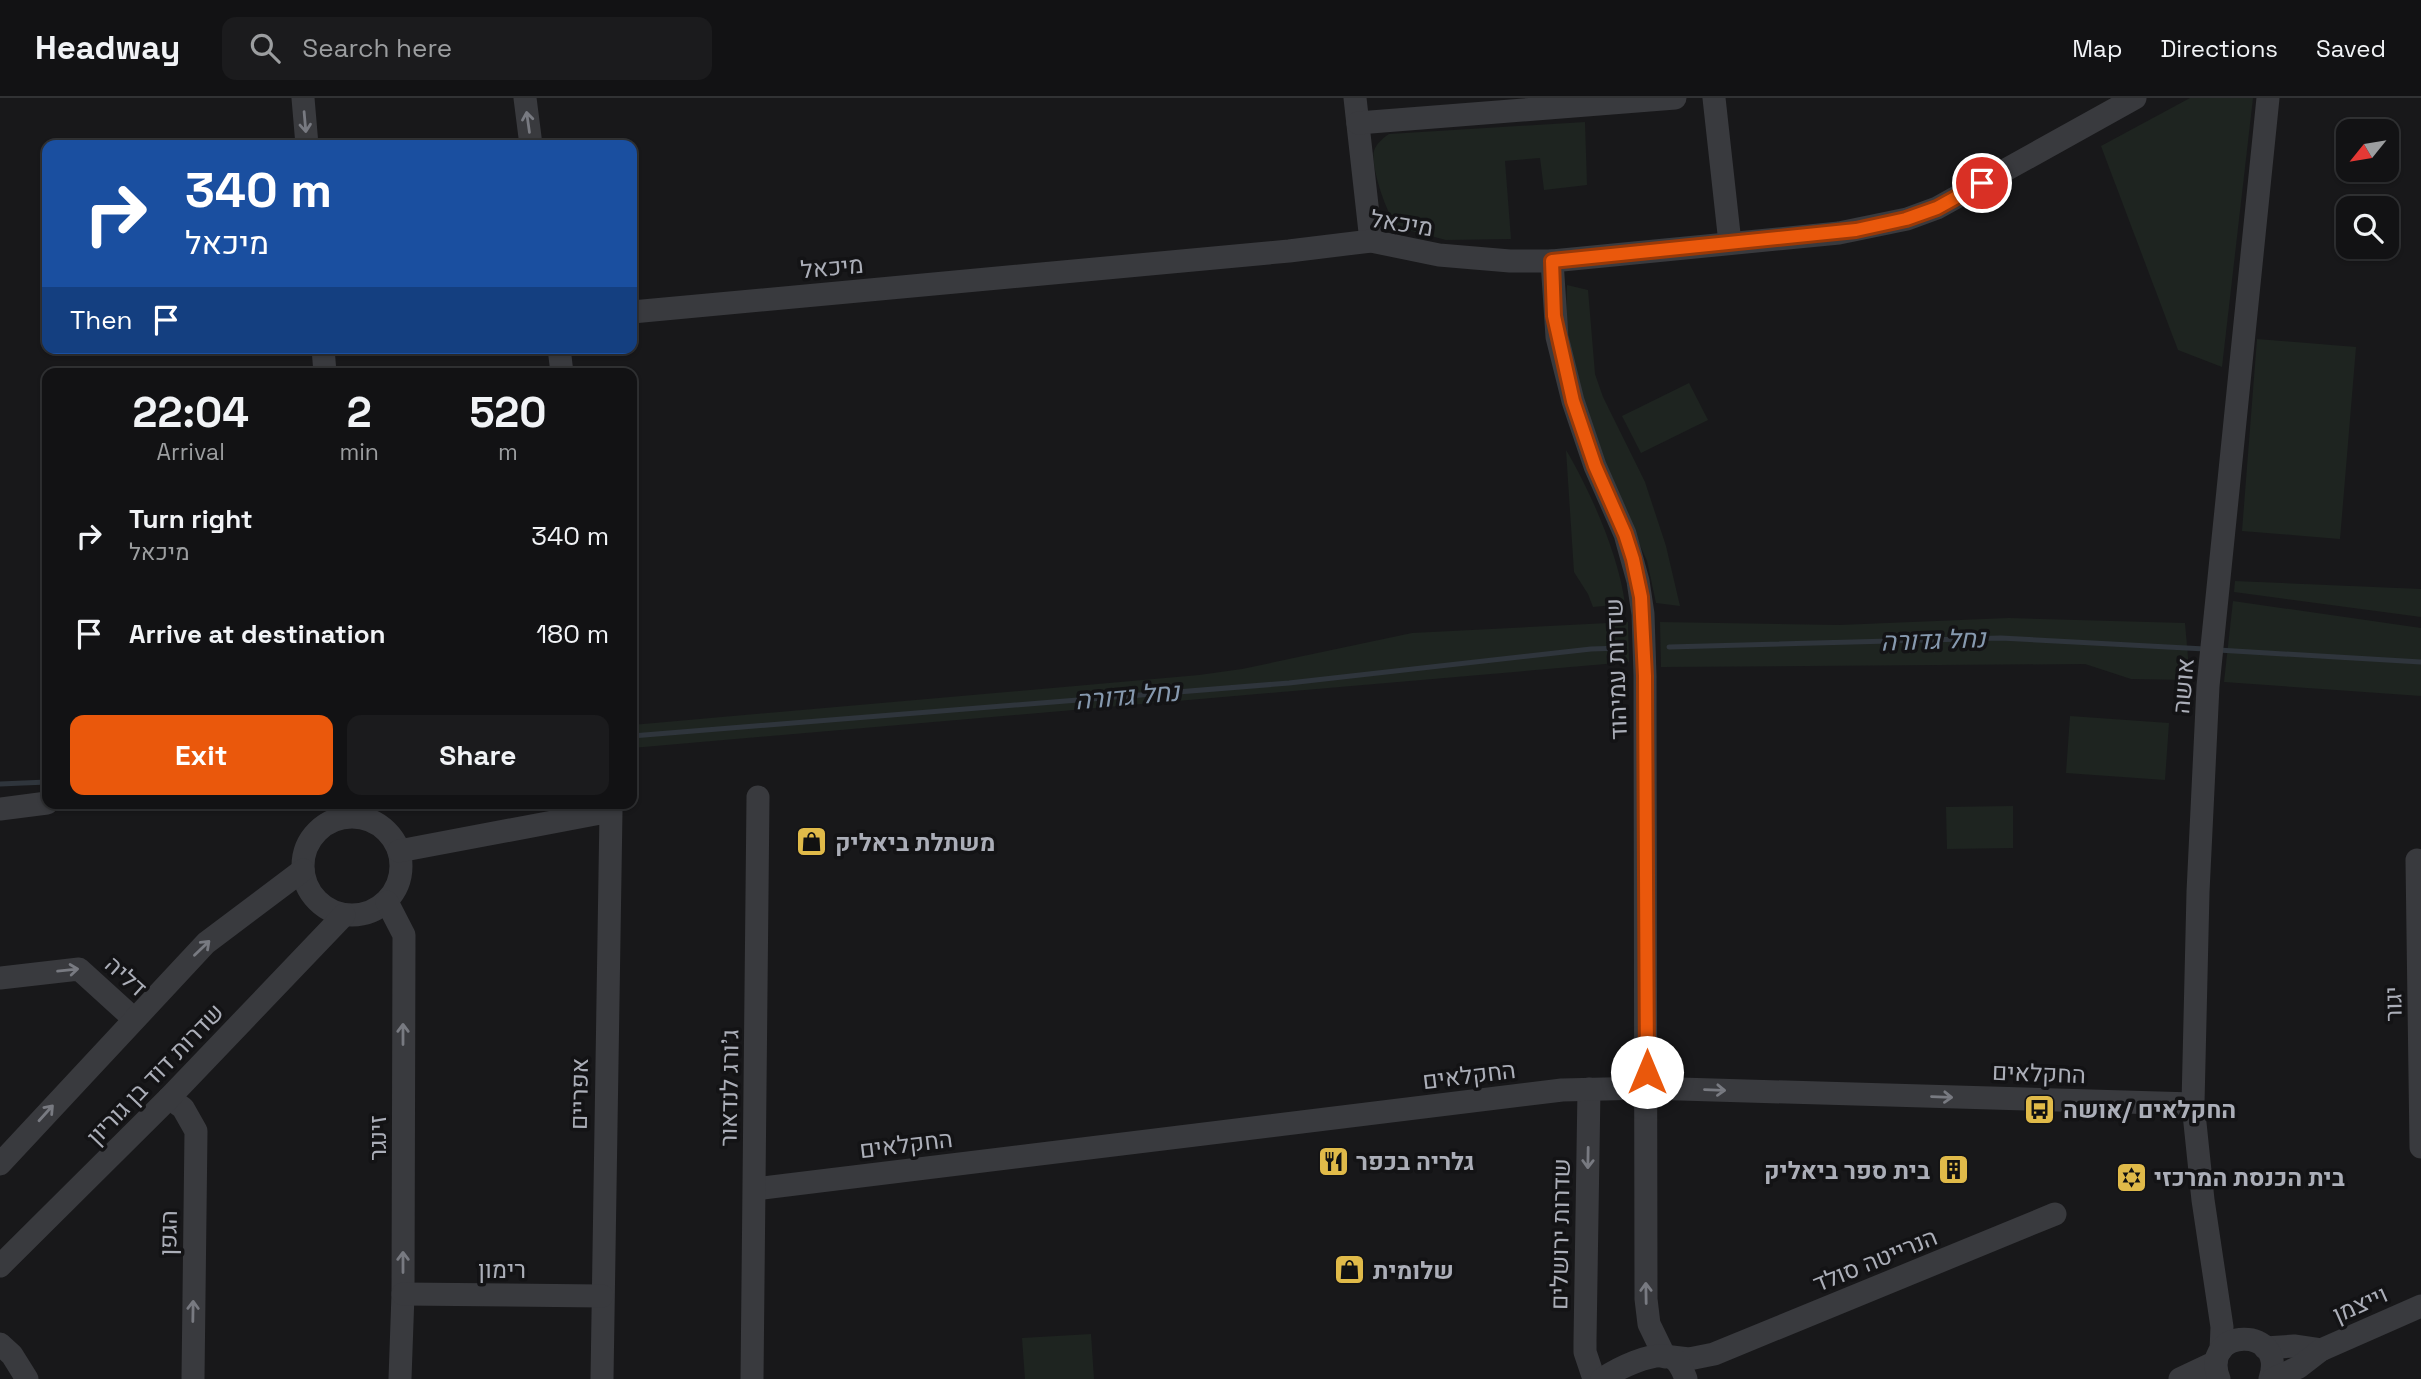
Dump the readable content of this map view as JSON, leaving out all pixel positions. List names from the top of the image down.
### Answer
{
  "streets": {
    "street": [
      "מיכאל",
      "שדרות עמיהוד",
      "אושה",
      "דליה",
      "יגור",
      "החקלאים",
      "שדרות דוד בן גוריון",
      "ג'ורג לנדאור",
      "אפריים",
      "זינגר",
      "הגפן",
      "שדרות ירושלים",
      "הנרייטה סולד",
      "רימון",
      "וייצמן"
    ]
  },
  "crossings": [
    ["מיכאל", "שדרות עמיהוד"],
    ["שדרות עמיהוד", "החקלאים"],
    ["אושה", "החקלאים"],
    ["אושה", "וייצמן"],
    ["החקלאים", "ג'ורג לנדאור"],
    ["החקלאים", "שדרות ירושלים"],
    ["שדרות דוד בן גוריון", "אפריים"],
    ["שדרות דוד בן גוריון", "זינגר"],
    ["שדרות דוד בן גוריון", "הגפן"],
    ["אפריים", "זינגר"],
    ["אפריים", "רימון"],
    ["זינגר", "רימון"]
  ],
  "one_way": [
    "דליה",
    "החקלאים",
    "זינגר",
    "הגפן"
  ],
  "water": ["נחל גדורה"],
  "places": {
    "shop": ["משתלת ביאליק", "שלומית"],
    "bus stop": ["החקלאים /אושה"],
    "restaurant": ["גלריה בכפר"],
    "building": ["בית ספר ביאליק"],
    "synagogue": ["בית הכנסת המרכזי"]
  },
  "north": "bottom left",
  "page": {
    "header": "Headway",
    "search": "Search here",
    "nav": ["Map", "Directions", "Saved"],
    "turn": ["340 m", "מיכאל"],
    "then": "Then",
    "eta": [
      "22:04",
      "Arrival",
      "2",
      "min",
      "520",
      "m"
    ],
    "list": [
      {
        "name": "Turn right",
        "note": "מיכאל",
        "value": "340 m"
      },
      {
        "name": "Arrive at destination",
        "value": "180 m"
      }
    ],
    "buttons": ["Exit", "Share"]
  }
}
